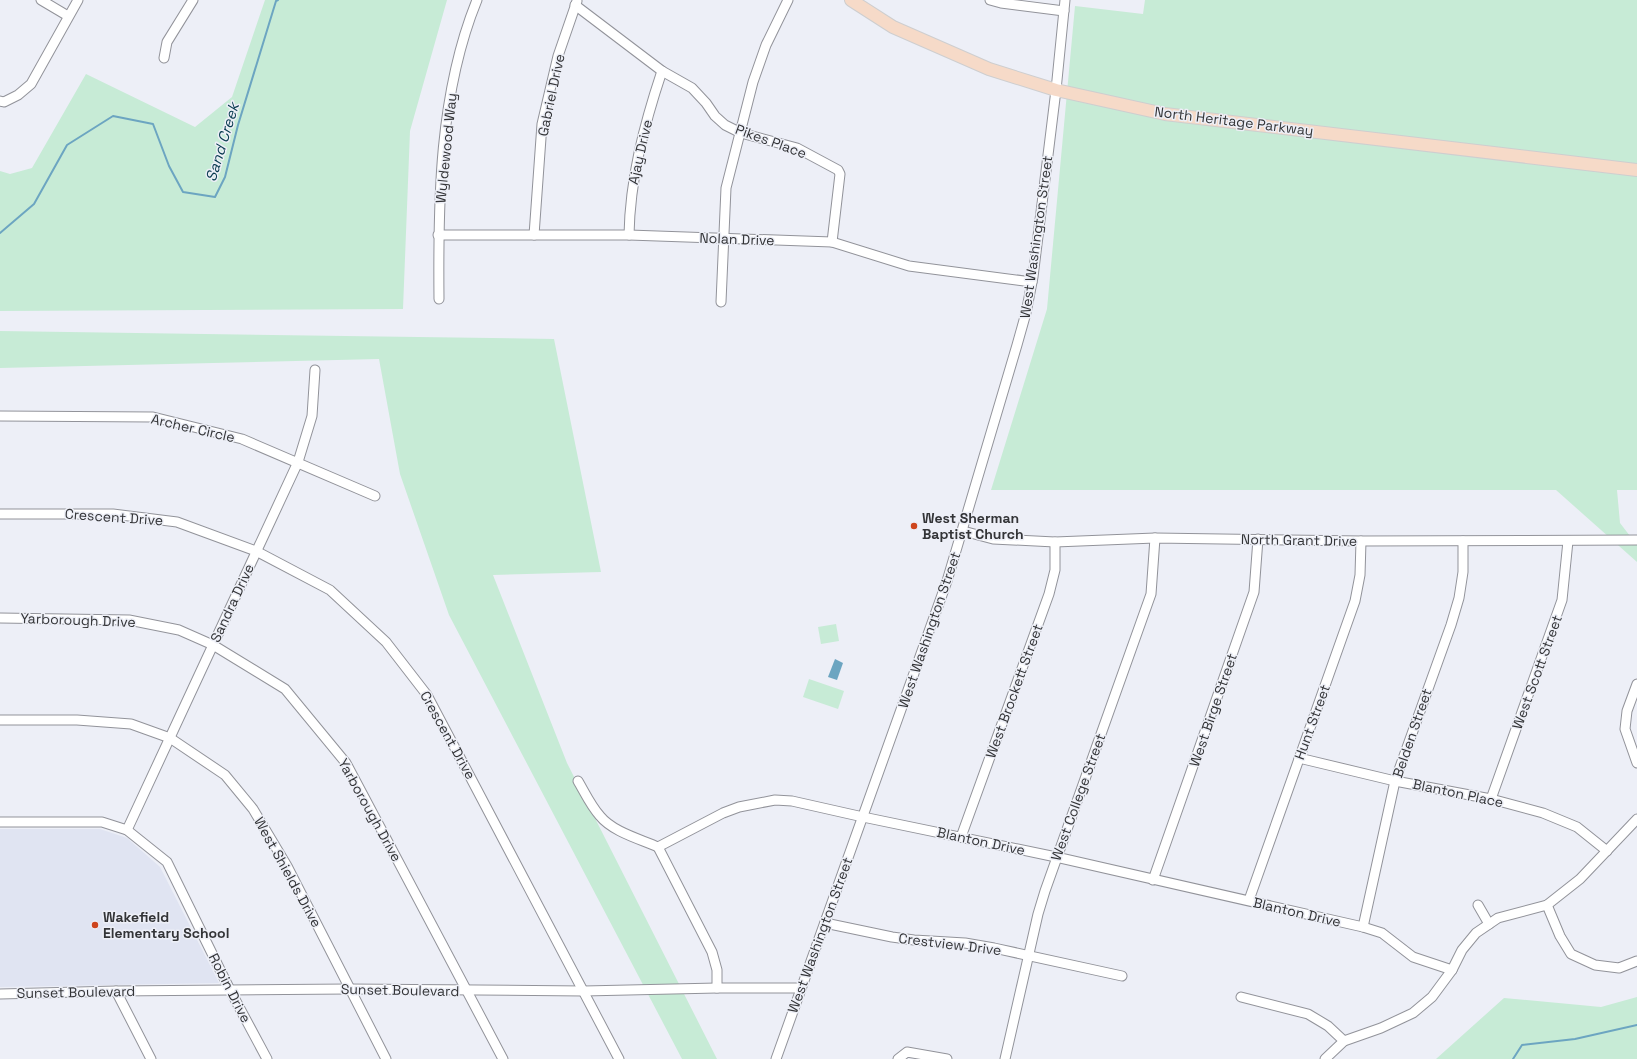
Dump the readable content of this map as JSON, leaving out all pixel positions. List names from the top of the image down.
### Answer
{
  "streets": {
    "main road": ["North Heritage Parkway"],
    "street": [
      "Gabriel Drive",
      "Pikes Place",
      "Wyldewood Way",
      "Ajay Drive",
      "West Washington Street",
      "Nolan Drive",
      "Archer Circle",
      "Crescent Drive",
      "North Grant Drive",
      "Sandra Drive",
      "Yarborough Drive",
      "West Scott Street",
      "West Brockett Street",
      "West Birge Street",
      "Hunt Street",
      "Belden Street",
      "Blanton Place",
      "West College Street",
      "Blanton Drive",
      "West Shields Drive",
      "Crestview Drive",
      "Robin Drive",
      "Sunset Boulevard"
    ]
  },
  "crossings": [
    ["Gabriel Drive", "Pikes Place"],
    ["Gabriel Drive", "Nolan Drive"],
    ["North Heritage Parkway", "West Washington Street"],
    ["Pikes Place", "Ajay Drive"],
    ["Pikes Place", "Nolan Drive"],
    ["Wyldewood Way", "Nolan Drive"],
    ["Ajay Drive", "Nolan Drive"],
    ["West Washington Street", "Nolan Drive"],
    ["West Washington Street", "North Grant Drive"],
    ["West Washington Street", "Blanton Drive"],
    ["West Washington Street", "Crestview Drive"],
    ["West Washington Street", "Sunset Boulevard"],
    ["Archer Circle", "Sandra Drive"],
    ["Crescent Drive", "Sandra Drive"],
    ["Crescent Drive", "Sunset Boulevard"],
    ["North Grant Drive", "West Scott Street"],
    ["North Grant Drive", "West Brockett Street"],
    ["North Grant Drive", "West Birge Street"],
    ["North Grant Drive", "Hunt Street"],
    ["North Grant Drive", "Belden Street"],
    ["North Grant Drive", "West College Street"],
    ["Sandra Drive", "Yarborough Drive"],
    ["Sandra Drive", "West Shields Drive"],
    ["Sandra Drive", "Robin Drive"],
    ["Yarborough Drive", "Sunset Boulevard"],
    ["West Scott Street", "Blanton Place"],
    ["West Brockett Street", "Blanton Drive"],
    ["West Birge Street", "Blanton Drive"],
    ["Hunt Street", "Blanton Place"],
    ["Hunt Street", "Blanton Drive"],
    ["Belden Street", "Blanton Place"],
    ["Belden Street", "Blanton Drive"],
    ["West College Street", "Blanton Drive"],
    ["West College Street", "Crestview Drive"],
    ["West Shields Drive", "Sunset Boulevard"],
    ["Robin Drive", "Sunset Boulevard"]
  ],
  "water": ["Sand Creek"],
  "places": ["West Sherman Baptist Church", "Wakefield Elementary School"]
}
